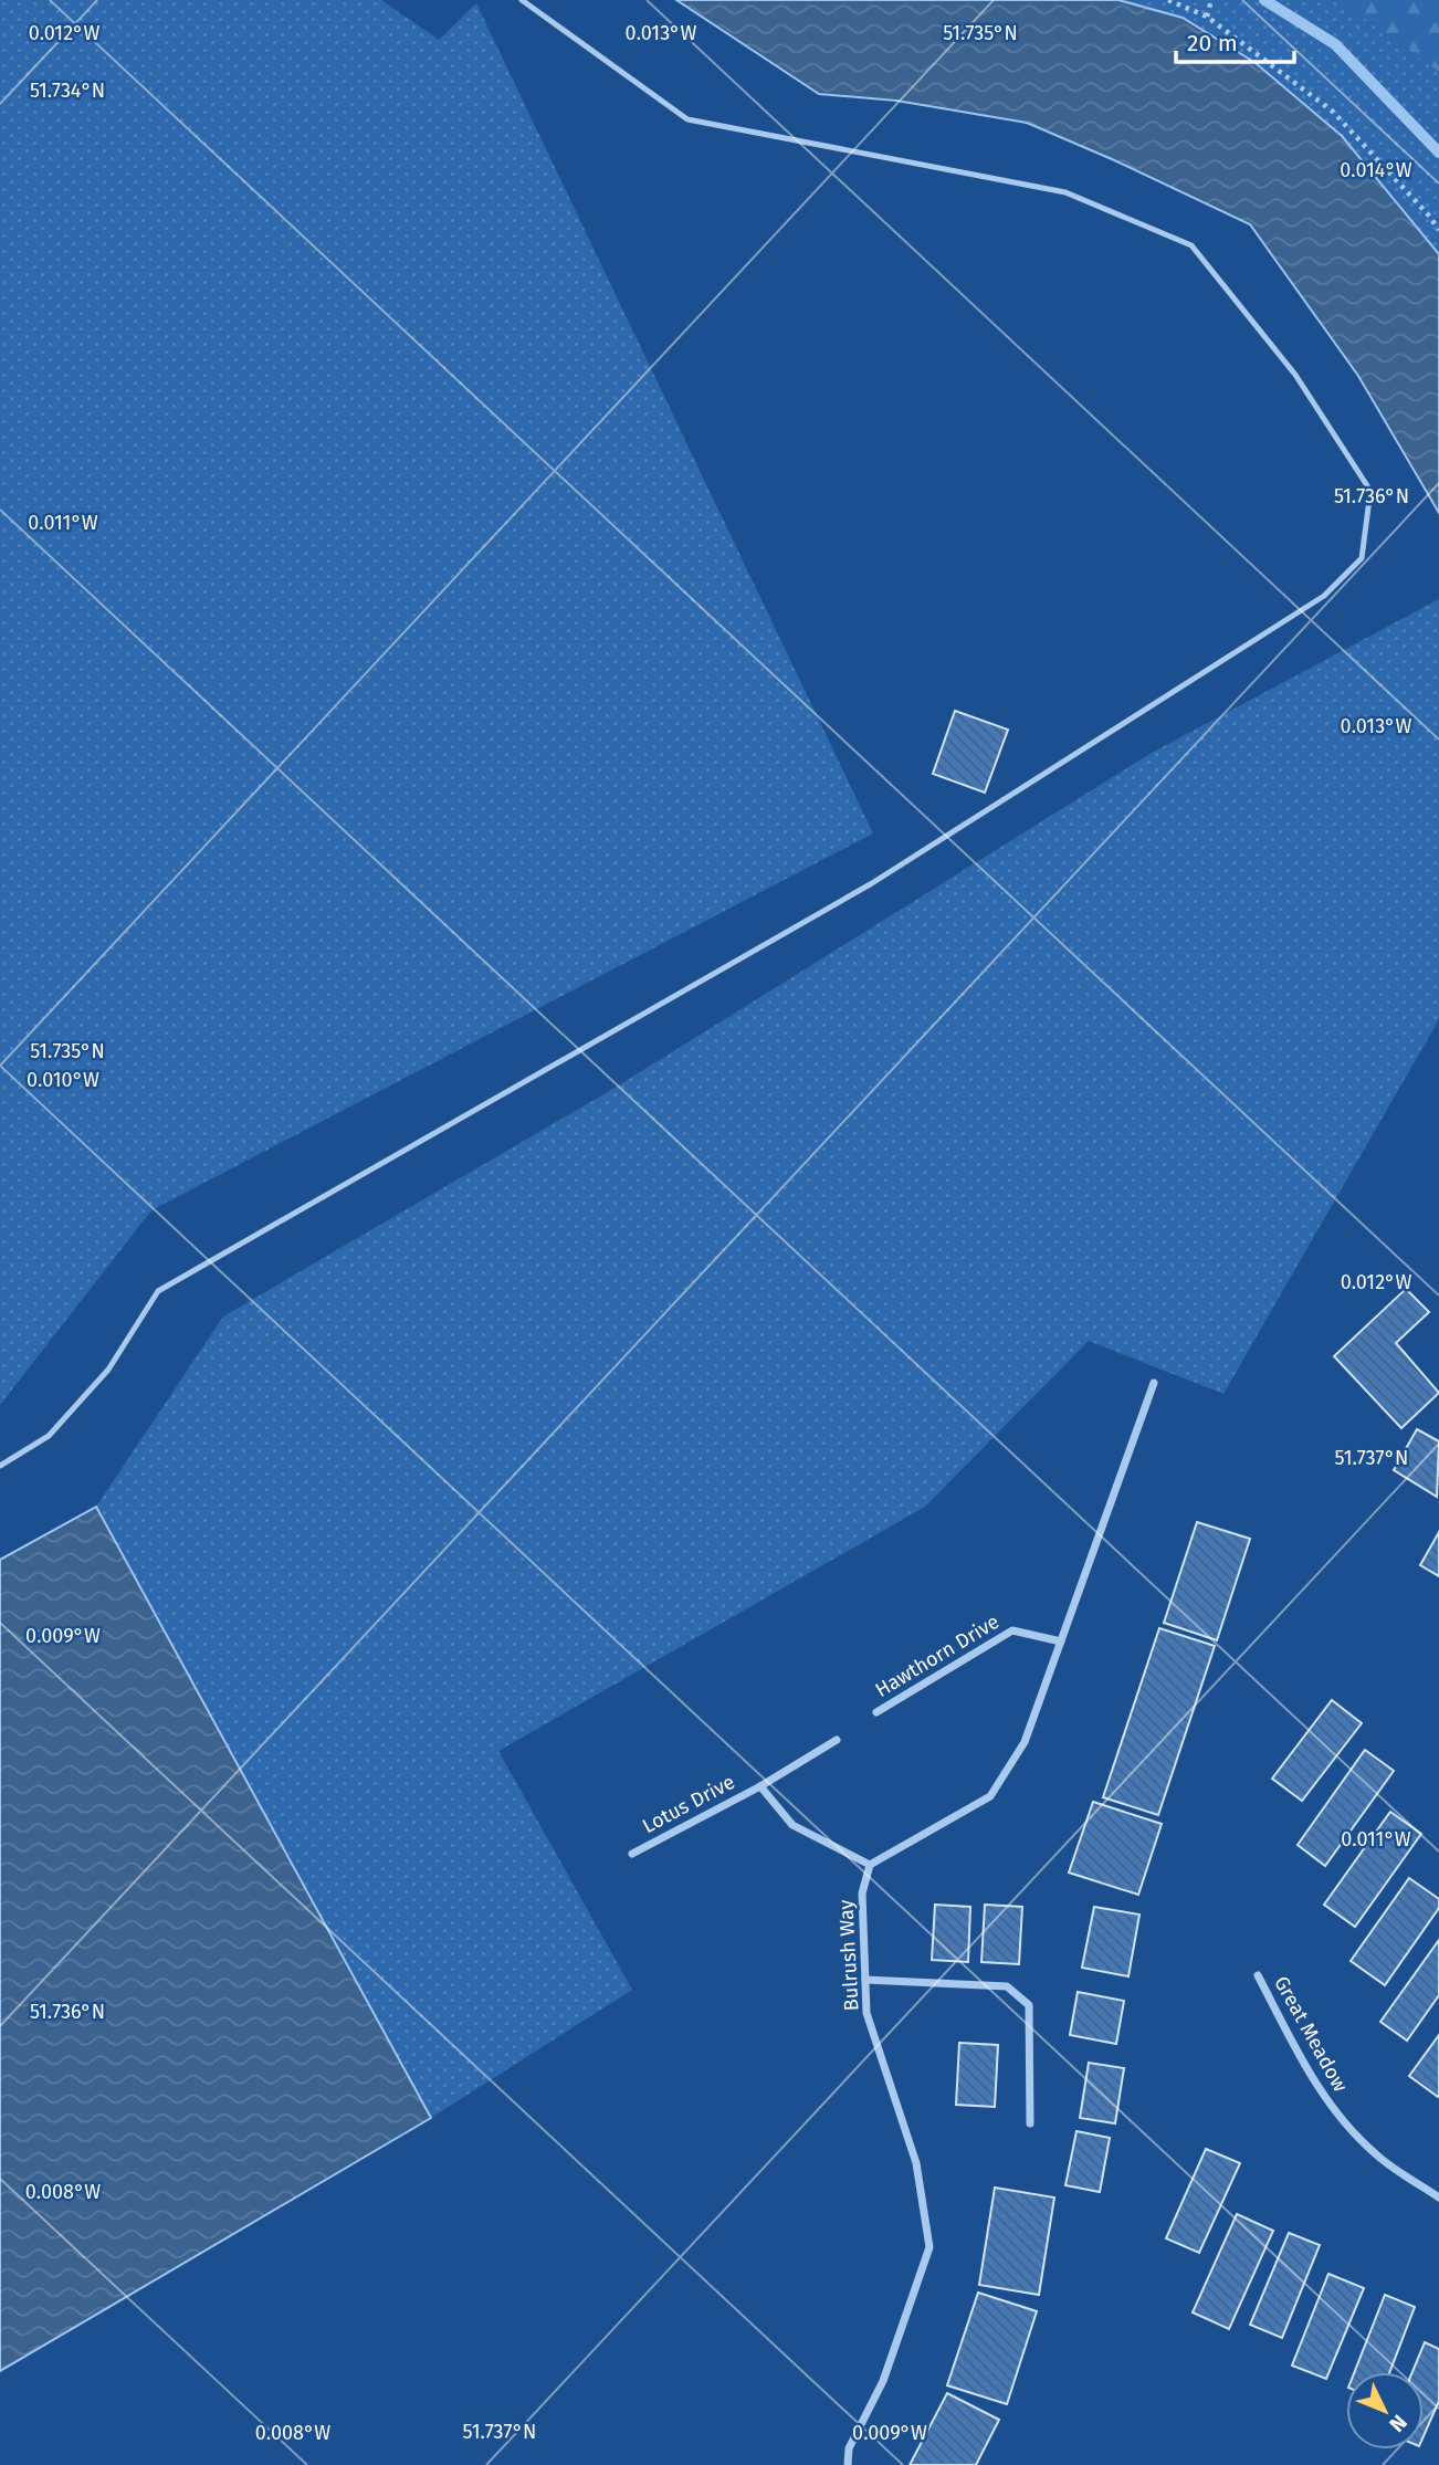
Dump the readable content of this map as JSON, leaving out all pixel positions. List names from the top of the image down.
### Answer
{
  "streets": {
    "street": [
      "Hawthorn Drive",
      "Lotus Drive",
      "Bulrush Way",
      "Great Meadow"
    ]
  },
  "crossings": [
    ["Lotus Drive", "Bulrush Way"]
  ],
  "scale_bar": "20 m",
  "north": "bottom right",
  "coordinates": [
    "0.012°W",
    "0.013°W",
    "51.735°N",
    "51.734°N",
    "0.014°W",
    "51.736°N",
    "0.011°W",
    "0.010°W",
    "51.737°N",
    "0.009°W",
    "0.008°W"
  ]
}
